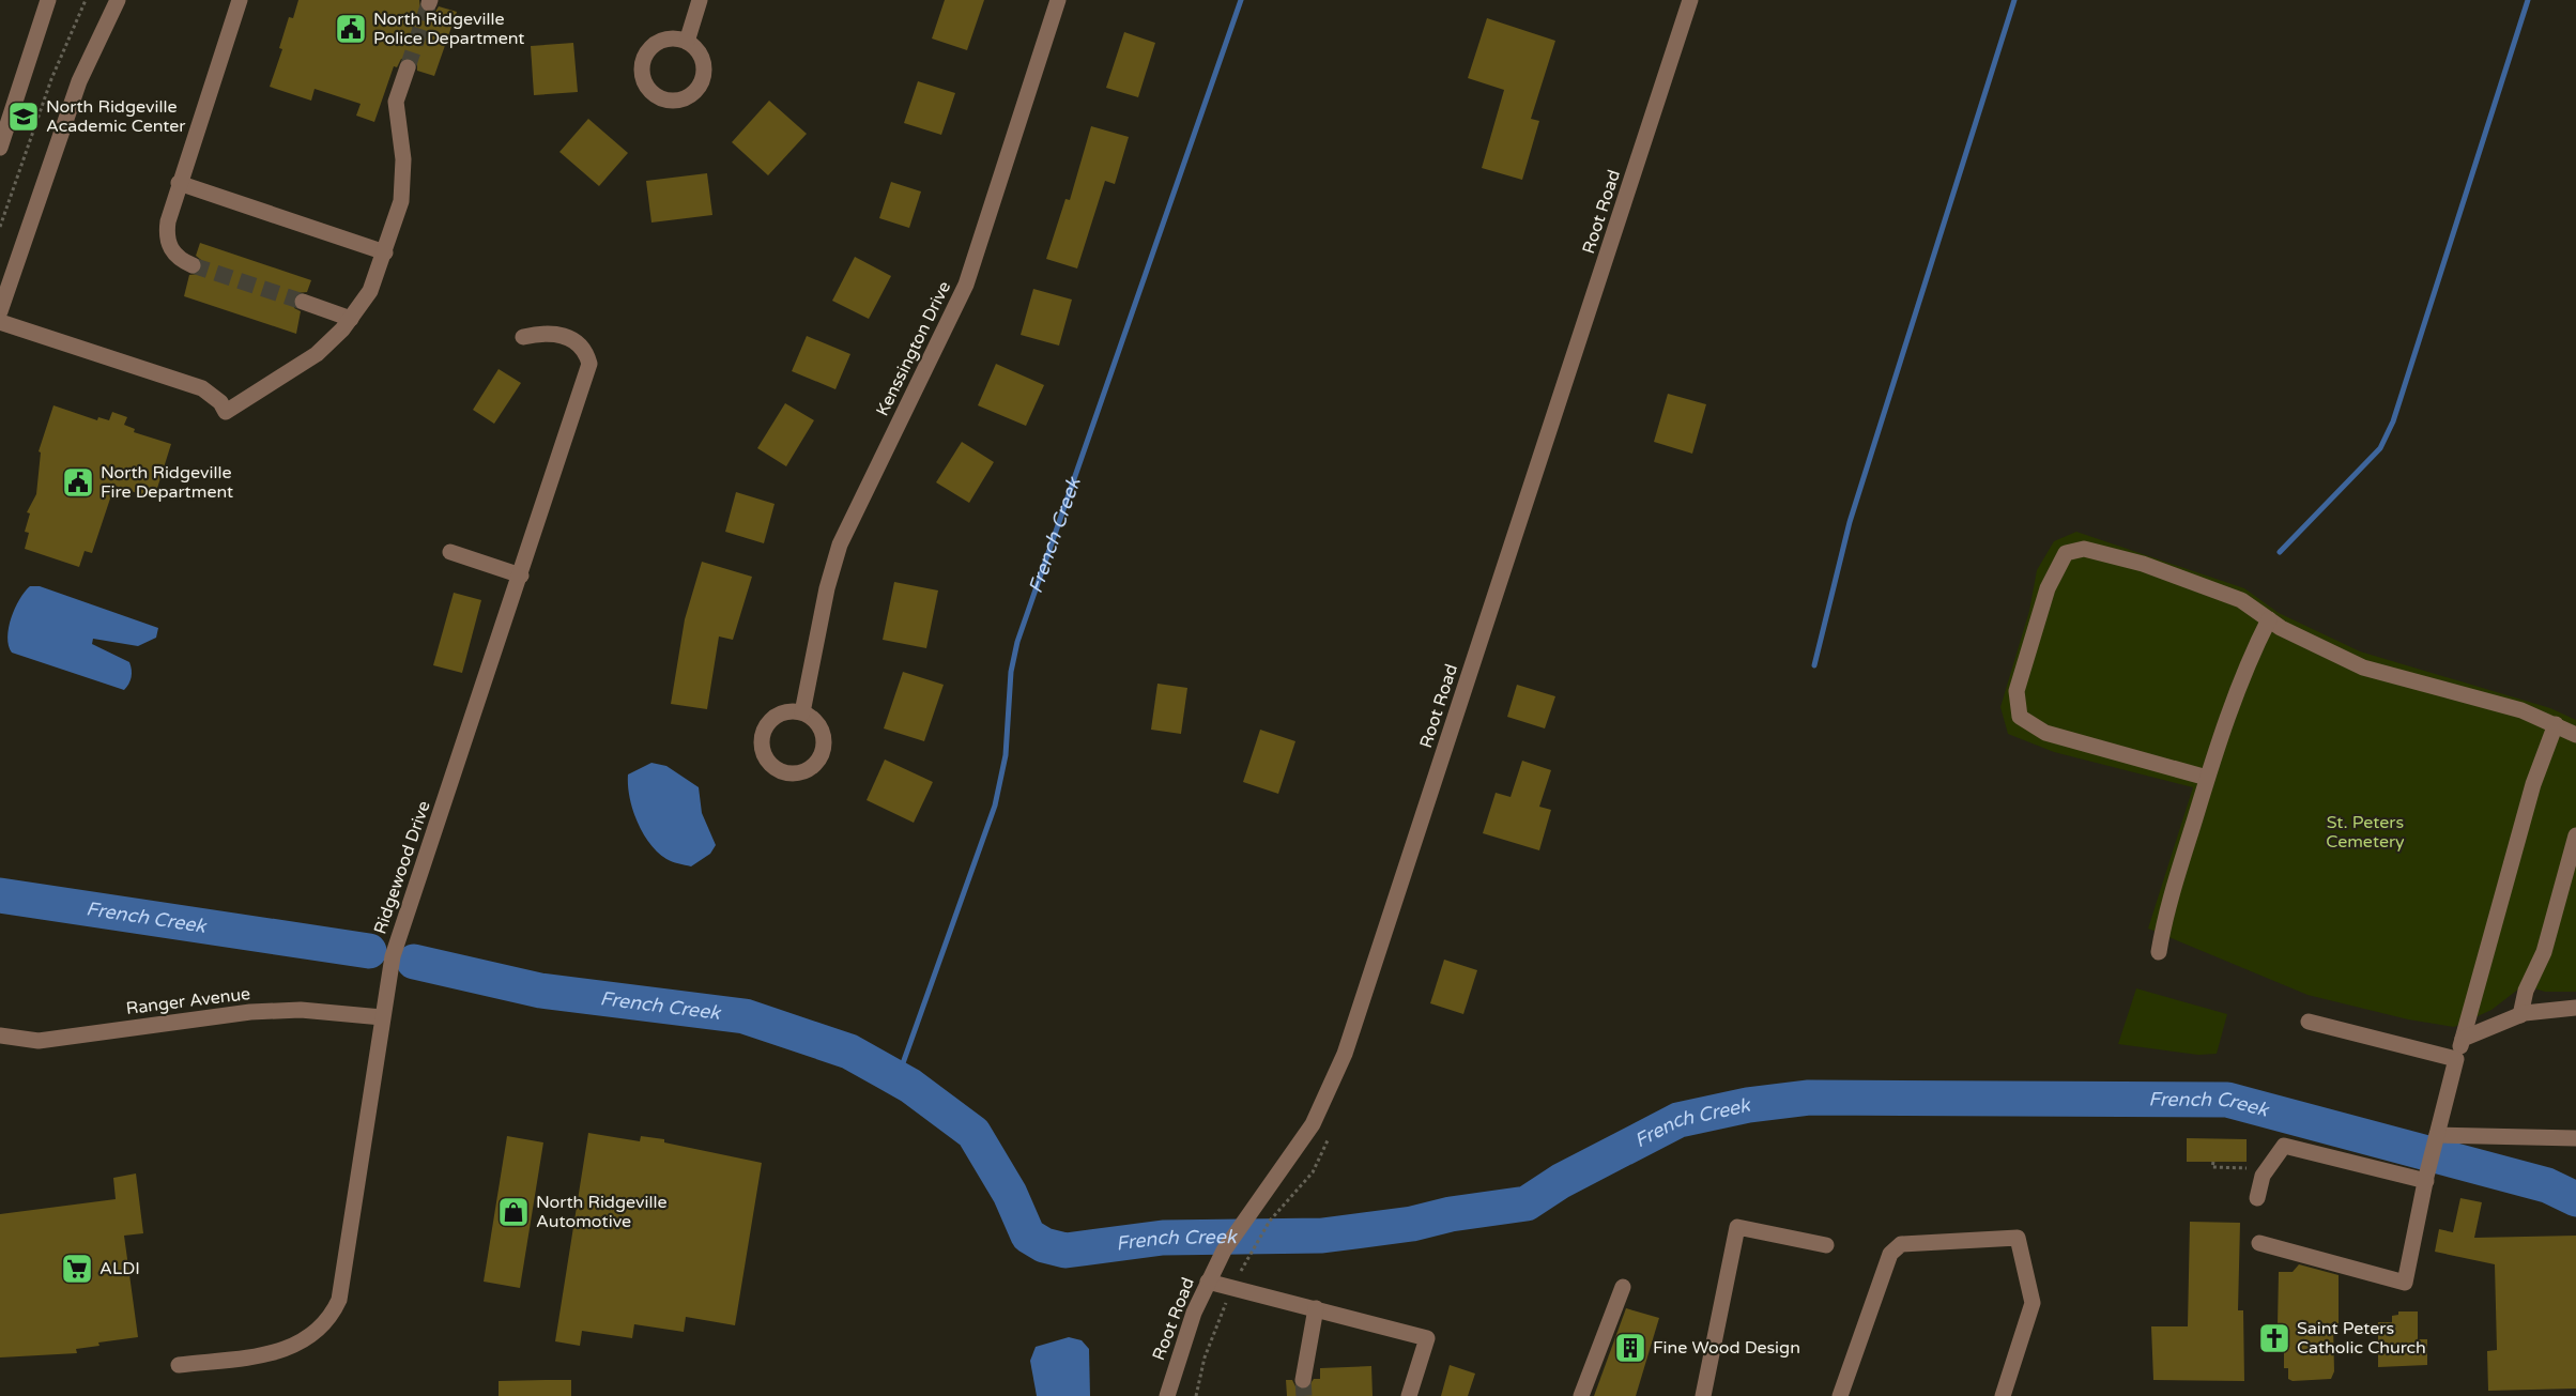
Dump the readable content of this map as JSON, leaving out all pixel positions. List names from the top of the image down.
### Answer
{
  "streets": {
    "street": [
      "Root Road",
      "Kenssington Drive",
      "Ridgewood Drive",
      "Ranger Avenue"
    ]
  },
  "crossings": [
    ["Ridgewood Drive", "Ranger Avenue"]
  ],
  "water": ["French Creek"],
  "parks": ["St. Peters Cemetery"],
  "places": {
    "public building": ["North Ridgeville Police Department", "North Ridgeville Fire Department"],
    "school or university": ["North Ridgeville Academic Center"],
    "shop": ["North Ridgeville Automotive"],
    "supermarket": ["ALDI"],
    "church": ["Saint Peters Catholic Church"],
    "building": ["Fine Wood Design"]
  }
}
